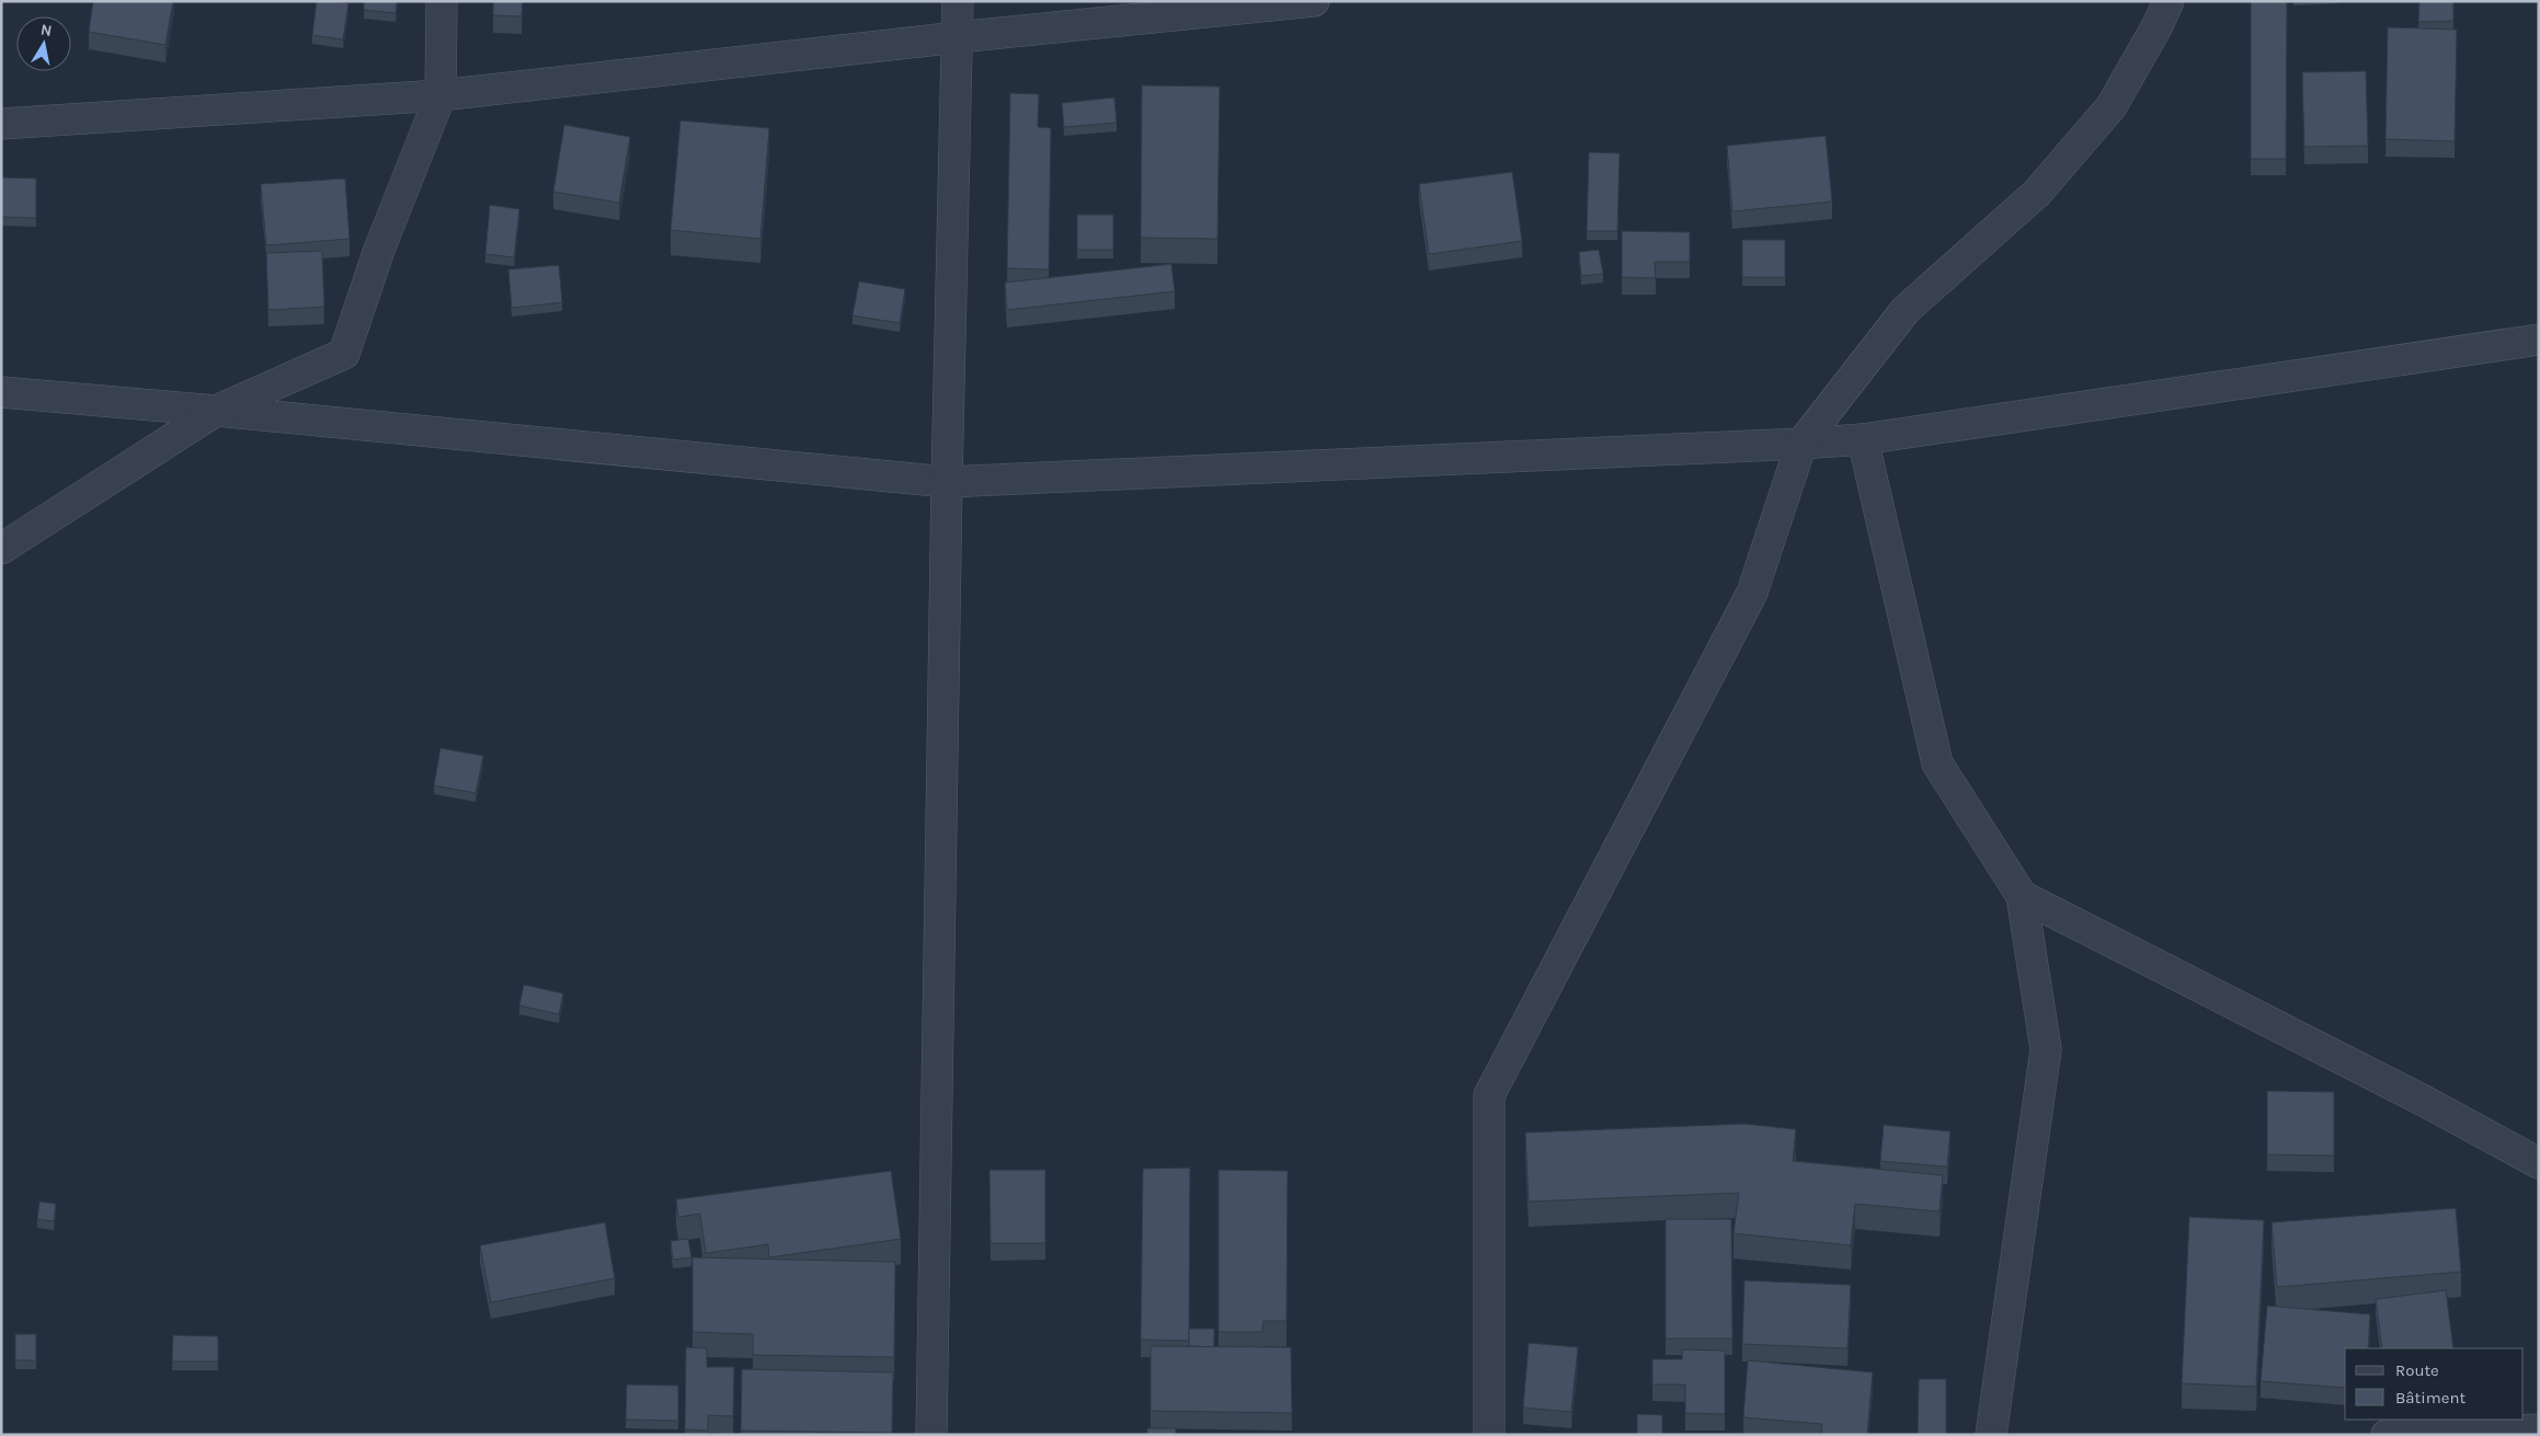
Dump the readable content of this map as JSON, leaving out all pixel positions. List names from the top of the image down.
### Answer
{
  "legend": ["Route", "Bâtiment"],
  "north": "top"
}
